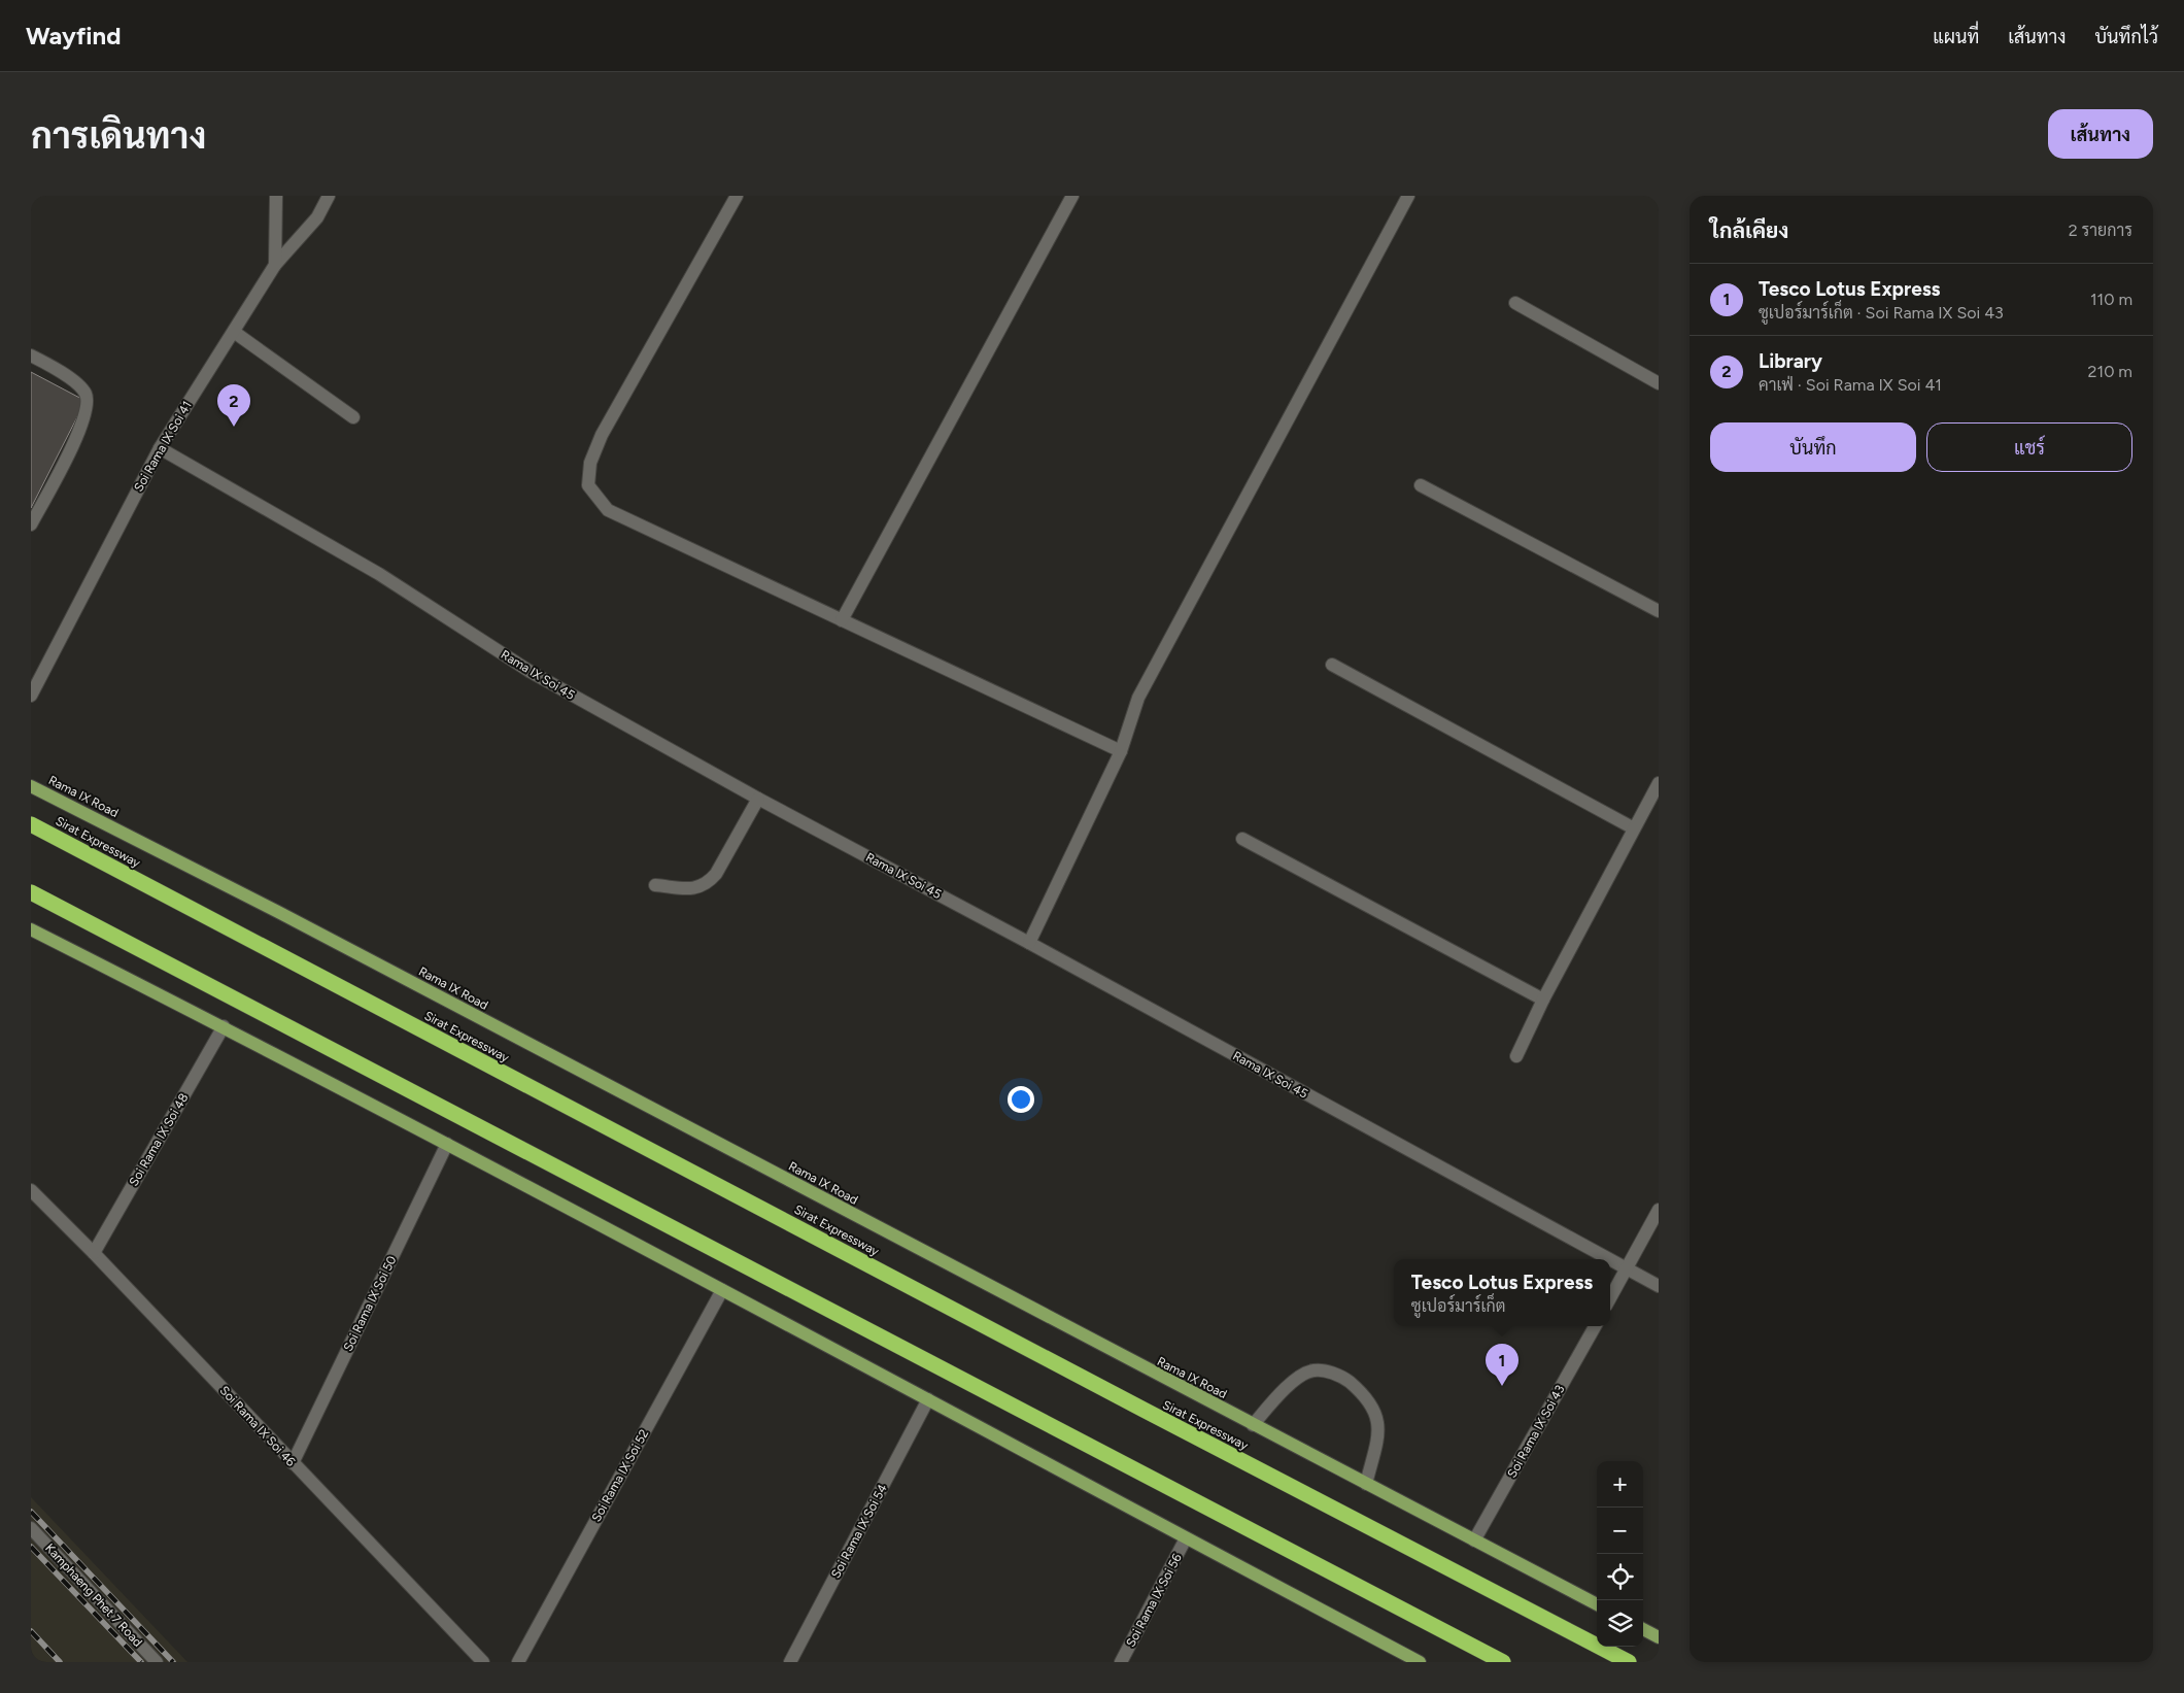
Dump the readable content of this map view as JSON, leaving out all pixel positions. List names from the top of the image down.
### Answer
{
  "streets": {
    "highway": ["Sirat Expressway"],
    "main road": ["Rama IX Road"],
    "street": [
      "Soi Rama IX Soi 41",
      "Rama IX Soi 45",
      "Soi Rama IX Soi 48",
      "Soi Rama IX Soi 50",
      "Soi Rama IX Soi 46",
      "Soi Rama IX Soi 43",
      "Soi Rama IX Soi 52",
      "Soi Rama IX Soi 54",
      "Kamphaeng Phet 7 Road",
      "Soi Rama IX Soi 56"
    ]
  },
  "crossings": [
    ["Soi Rama IX Soi 41", "Rama IX Soi 45"],
    ["Rama IX Road", "Soi Rama IX Soi 43"],
    ["Soi Rama IX Soi 48", "Soi Rama IX Soi 46"],
    ["Soi Rama IX Soi 50", "Soi Rama IX Soi 46"]
  ],
  "page": {
    "header": "Wayfind",
    "nav": ["แผนที่", "เส้นทาง", "บันทึกไว้"],
    "buttons": [
      "เส้นทาง",
      ["บันทึก", "แชร์"]
    ],
    "title": "การเดินทาง",
    "heading": ["ใกล้เคียง", "2 รายการ"],
    "list": [
      {
        "mark": "1",
        "name": "Tesco Lotus Express",
        "note": "ซูเปอร์มาร์เก็ต · Soi Rama IX Soi 43",
        "value": "110 m"
      },
      {
        "mark": "2",
        "name": "Library",
        "note": "คาเฟ่ · Soi Rama IX Soi 41",
        "value": "210 m"
      }
    ],
    "pins": ["2", "1"],
    "popup": ["Tesco Lotus Express", "ซูเปอร์มาร์เก็ต"],
    "map_buttons": ["+", "−"]
  }
}
